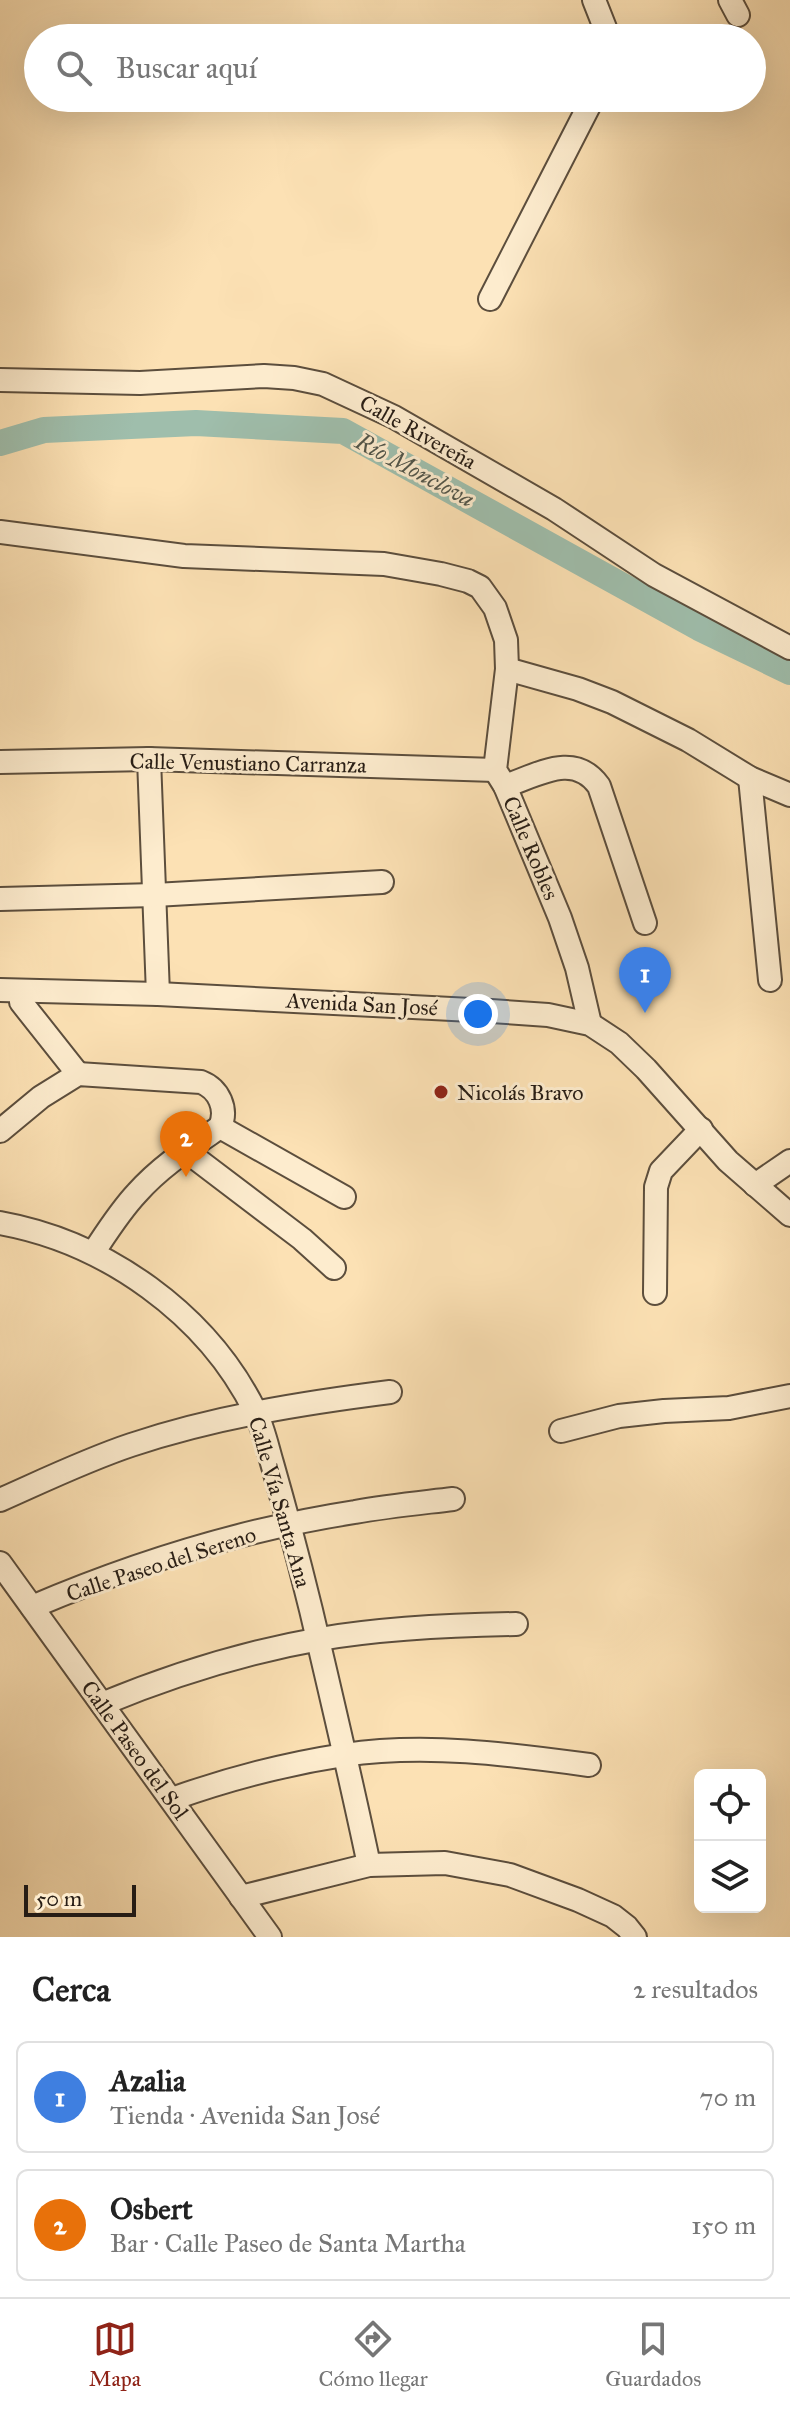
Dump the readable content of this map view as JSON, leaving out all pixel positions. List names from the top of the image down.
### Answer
{
  "streets": {
    "street": [
      "Calle Rivereña",
      "Calle Venustiano Carranza",
      "Calle Robles",
      "Avenida San José",
      "Calle Vía Santa Ana",
      "Calle Paseo del Sereno",
      "Calle Paseo del Sol"
    ]
  },
  "crossings": [
    ["Calle Venustiano Carranza", "Calle Robles"],
    ["Calle Robles", "Avenida San José"],
    ["Calle Vía Santa Ana", "Calle Paseo del Sereno"],
    ["Calle Paseo del Sereno", "Calle Paseo del Sol"]
  ],
  "water": ["Río Monclova"],
  "places": ["Nicolás Bravo"],
  "scale_bar": "50 m",
  "page": {
    "search": "Buscar aquí",
    "pins": ["1", "2"],
    "scale": "50 m",
    "heading": ["Cerca", "2 resultados"],
    "list": [
      {
        "mark": "1",
        "name": "Azalia",
        "note": "Tienda · Avenida San José",
        "value": "70 m"
      },
      {
        "mark": "2",
        "name": "Osbert",
        "note": "Bar · Calle Paseo de Santa Martha",
        "value": "150 m"
      }
    ],
    "nav": ["Mapa", "Cómo llegar", "Guardados"]
  }
}
